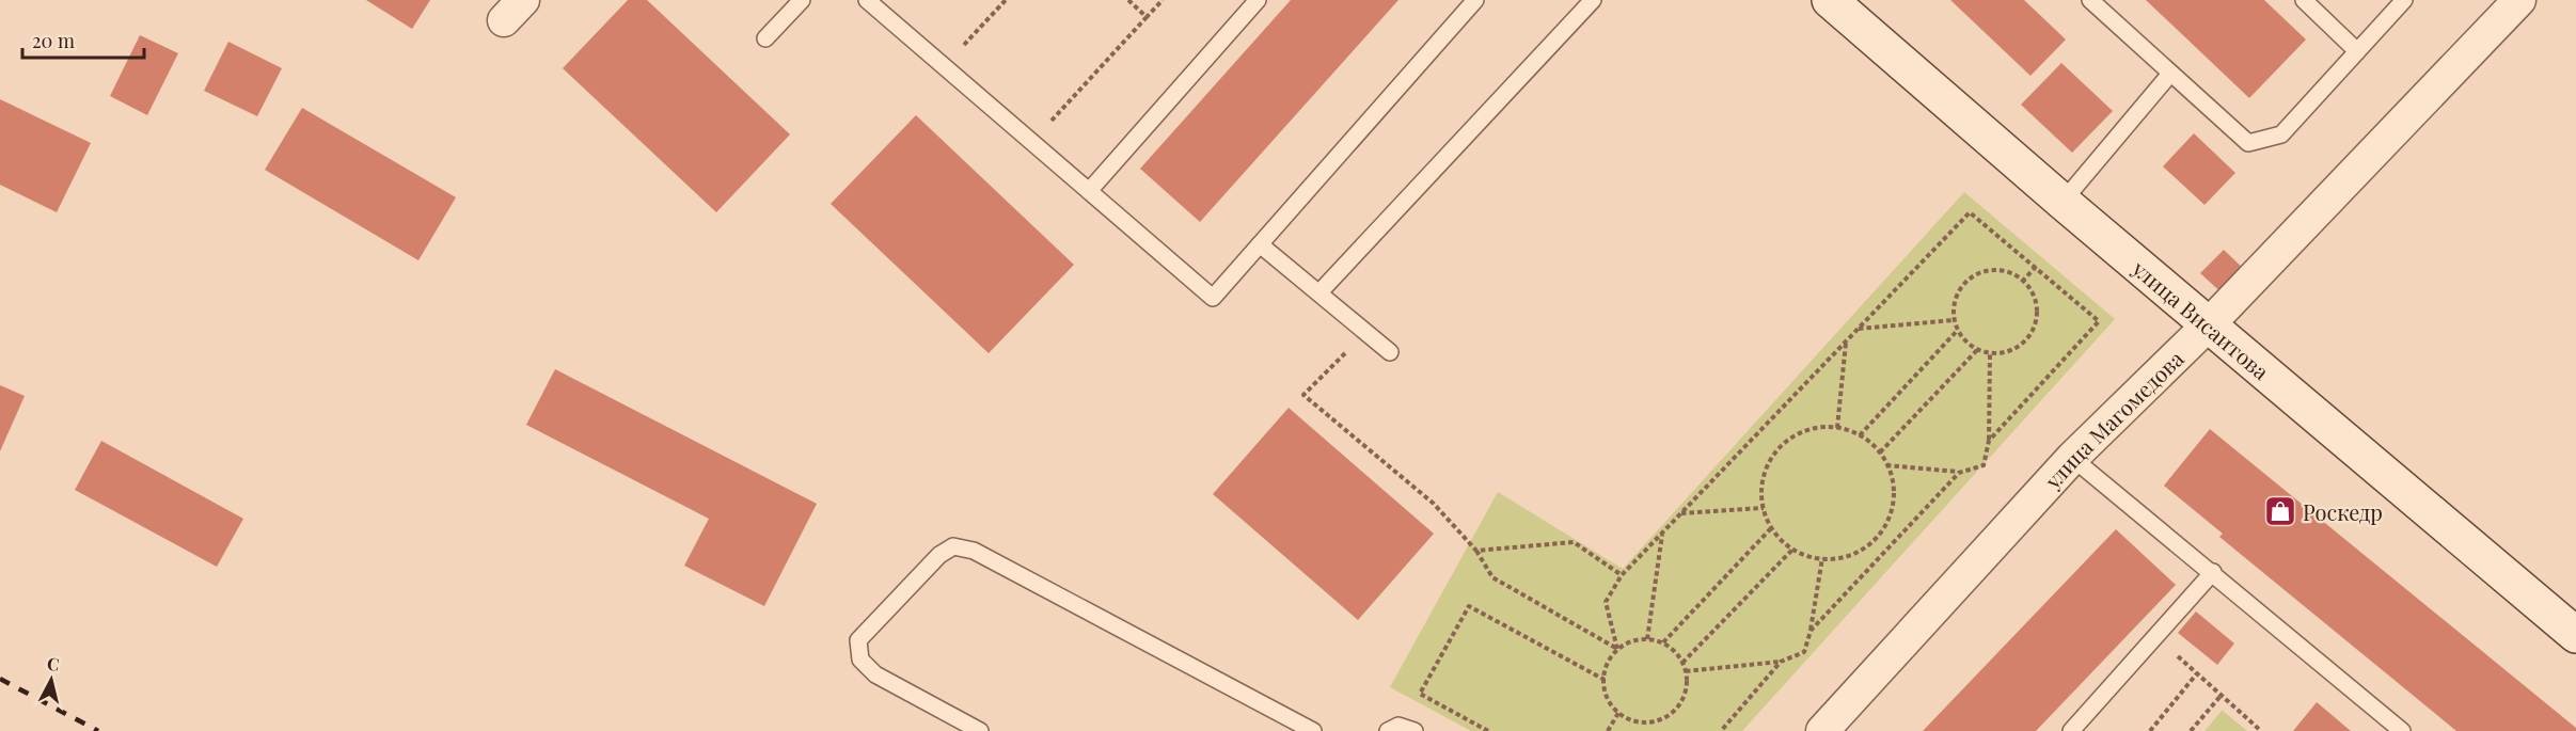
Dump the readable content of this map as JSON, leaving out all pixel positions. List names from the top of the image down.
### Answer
{
  "streets": {
    "main road": ["улица Висаитова"],
    "street": ["улица Магомедова"]
  },
  "crossings": [
    ["улица Висаитова", "улица Магомедова"]
  ],
  "places": {
    "shop": ["Роскедр"]
  },
  "scale_bar": "20 m",
  "north": "top"
}
